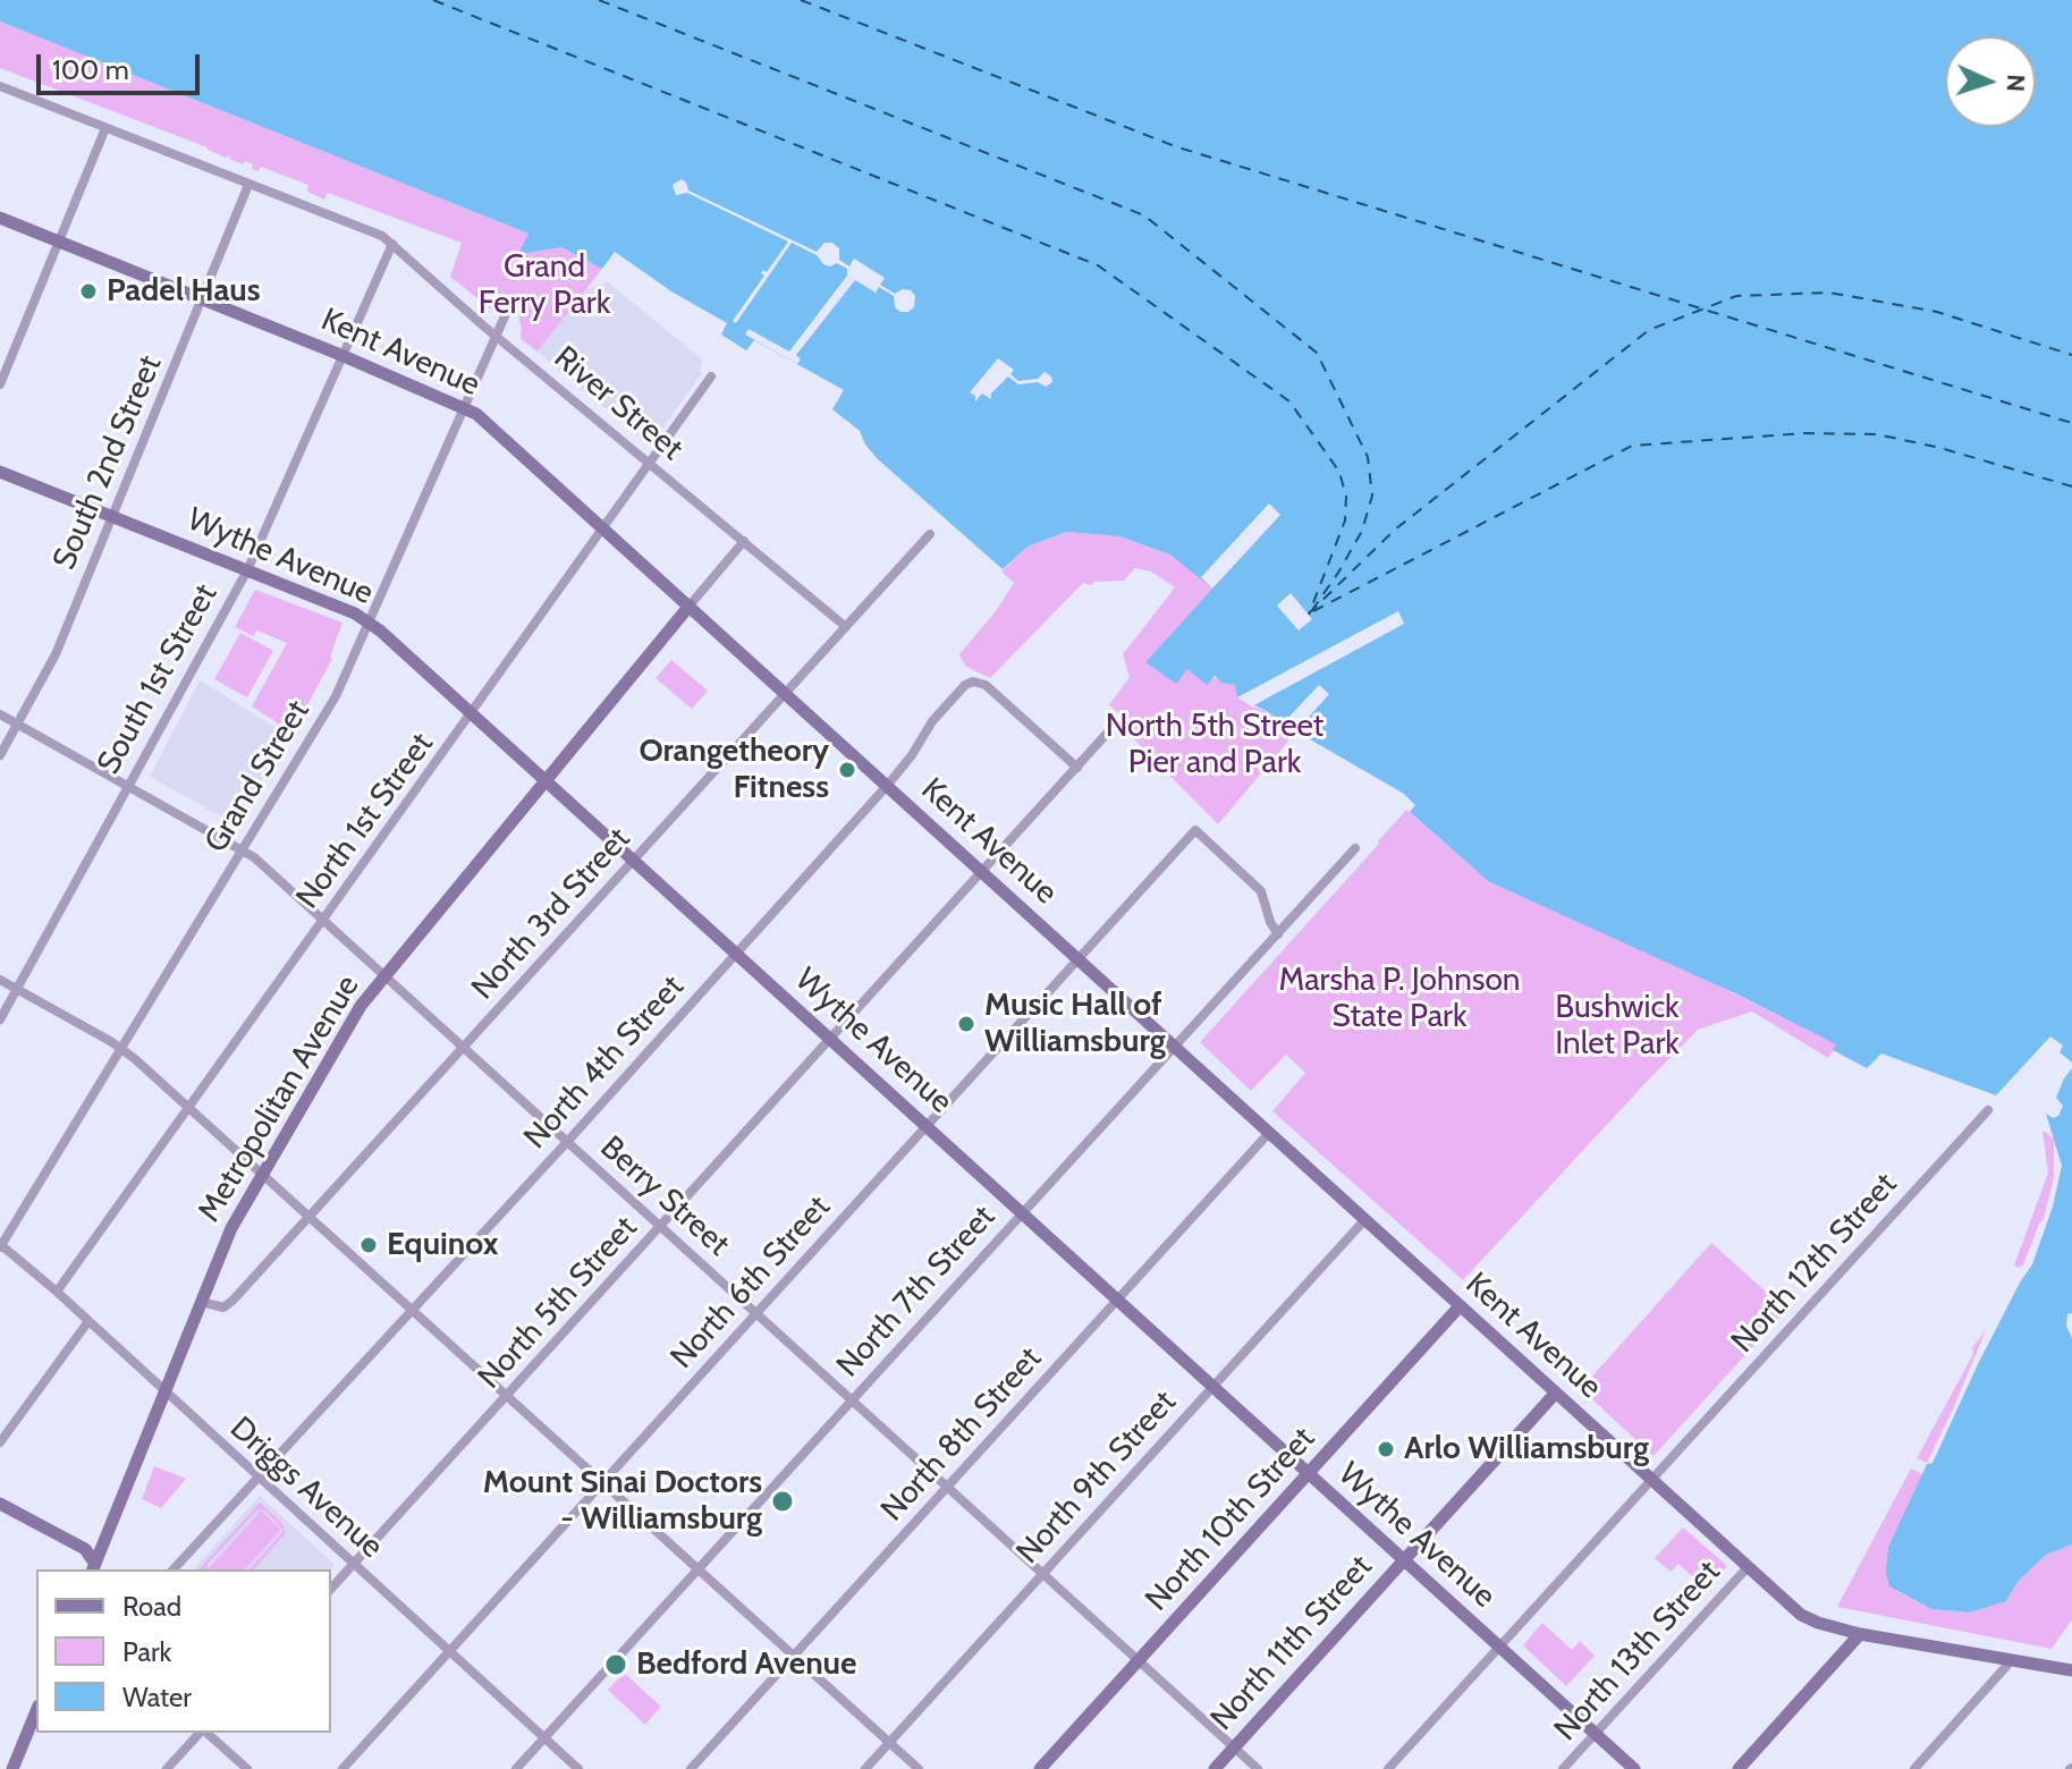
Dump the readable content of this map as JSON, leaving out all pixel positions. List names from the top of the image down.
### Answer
{
  "streets": {
    "main road": [
      "Kent Avenue",
      "Wythe Avenue",
      "Metropolitan Avenue",
      "North 10th Street",
      "North 11th Street"
    ],
    "street": [
      "River Street",
      "South 2nd Street",
      "South 1st Street",
      "Grand Street",
      "North 1st Street",
      "North 3rd Street",
      "North 4th Street",
      "Berry Street",
      "North 12th Street",
      "North 6th Street",
      "North 7th Street",
      "North 5th Street",
      "North 8th Street",
      "North 9th Street",
      "Driggs Avenue",
      "North 13th Street"
    ]
  },
  "crossings": [
    ["Kent Avenue", "South 2nd Street"],
    ["Kent Avenue", "South 1st Street"],
    ["Kent Avenue", "Grand Street"],
    ["Kent Avenue", "North 1st Street"],
    ["Kent Avenue", "North 3rd Street"],
    ["Kent Avenue", "North 4th Street"],
    ["Kent Avenue", "Metropolitan Avenue"],
    ["Kent Avenue", "North 12th Street"],
    ["Kent Avenue", "North 6th Street"],
    ["Kent Avenue", "North 7th Street"],
    ["Kent Avenue", "North 5th Street"],
    ["Kent Avenue", "North 8th Street"],
    ["Kent Avenue", "North 9th Street"],
    ["Kent Avenue", "North 10th Street"],
    ["Kent Avenue", "North 11th Street"],
    ["Kent Avenue", "North 13th Street"],
    ["River Street", "South 2nd Street"],
    ["River Street", "South 1st Street"],
    ["River Street", "Grand Street"],
    ["River Street", "North 1st Street"],
    ["River Street", "North 3rd Street"],
    ["River Street", "Metropolitan Avenue"],
    ["South 2nd Street", "Wythe Avenue"],
    ["South 2nd Street", "Berry Street"],
    ["Wythe Avenue", "South 1st Street"],
    ["Wythe Avenue", "Grand Street"],
    ["Wythe Avenue", "North 1st Street"],
    ["Wythe Avenue", "North 3rd Street"],
    ["Wythe Avenue", "North 4th Street"],
    ["Wythe Avenue", "Metropolitan Avenue"],
    ["Wythe Avenue", "North 6th Street"],
    ["Wythe Avenue", "North 7th Street"],
    ["Wythe Avenue", "North 5th Street"],
    ["Wythe Avenue", "North 8th Street"],
    ["Wythe Avenue", "North 9th Street"],
    ["Wythe Avenue", "North 10th Street"],
    ["Wythe Avenue", "North 11th Street"],
    ["Wythe Avenue", "North 13th Street"],
    ["South 1st Street", "Berry Street"],
    ["Grand Street", "Berry Street"],
    ["Grand Street", "Driggs Avenue"],
    ["North 1st Street", "Berry Street"],
    ["North 1st Street", "Driggs Avenue"],
    ["North 3rd Street", "Metropolitan Avenue"],
    ["North 3rd Street", "Berry Street"],
    ["North 4th Street", "Berry Street"],
    ["North 4th Street", "North 5th Street"],
    ["North 4th Street", "Driggs Avenue"],
    ["Metropolitan Avenue", "Berry Street"],
    ["Metropolitan Avenue", "Driggs Avenue"],
    ["Berry Street", "North 6th Street"],
    ["Berry Street", "North 7th Street"],
    ["Berry Street", "North 5th Street"],
    ["Berry Street", "North 8th Street"],
    ["Berry Street", "North 9th Street"],
    ["Berry Street", "North 10th Street"],
    ["Berry Street", "North 11th Street"],
    ["North 6th Street", "North 7th Street"],
    ["North 6th Street", "Driggs Avenue"],
    ["North 7th Street", "Driggs Avenue"],
    ["North 5th Street", "Driggs Avenue"]
  ],
  "parks": [
    "Grand Ferry Park",
    "North 5th Street Pier and Park",
    "Marsha P. Johnson State Park",
    "Bushwick Inlet Park"
  ],
  "places": [
    "Padel Haus",
    "Orangetheory Fitness",
    "Music Hall of Williamsburg",
    "Equinox",
    "Arlo Williamsburg",
    "Mount Sinai Doctors - Williamsburg",
    "Bedford Avenue"
  ],
  "legend": ["Road", "Park", "Water"],
  "scale_bar": "100 m",
  "north": "right"
}
